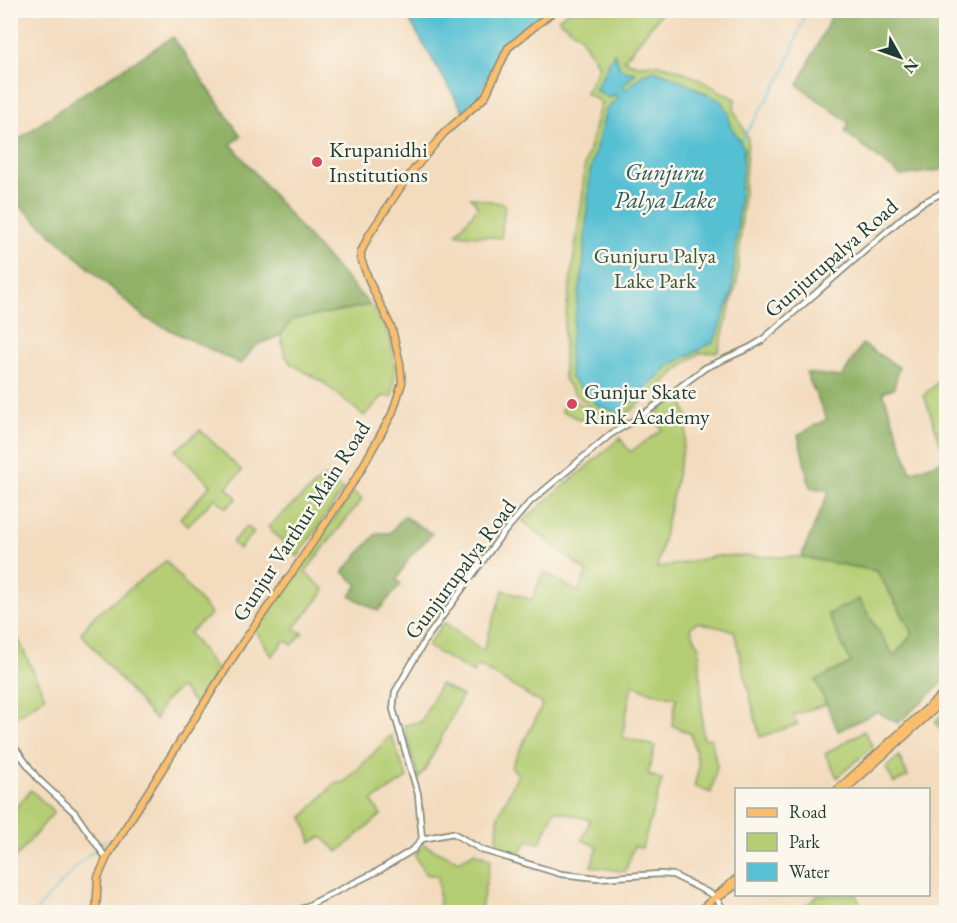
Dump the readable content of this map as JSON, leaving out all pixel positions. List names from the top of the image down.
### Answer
{
  "streets": {
    "main road": ["Gunjur Varthur Main Road"],
    "street": ["Gunjurupalya Road"]
  },
  "water": ["Gunjuru Palya Lake"],
  "parks": ["Gunjuru Palya Lake Park"],
  "places": ["Krupanidhi Institutions", "Gunjur Skate Rink Academy"],
  "legend": ["Road", "Park", "Water"],
  "north": "bottom right"
}
